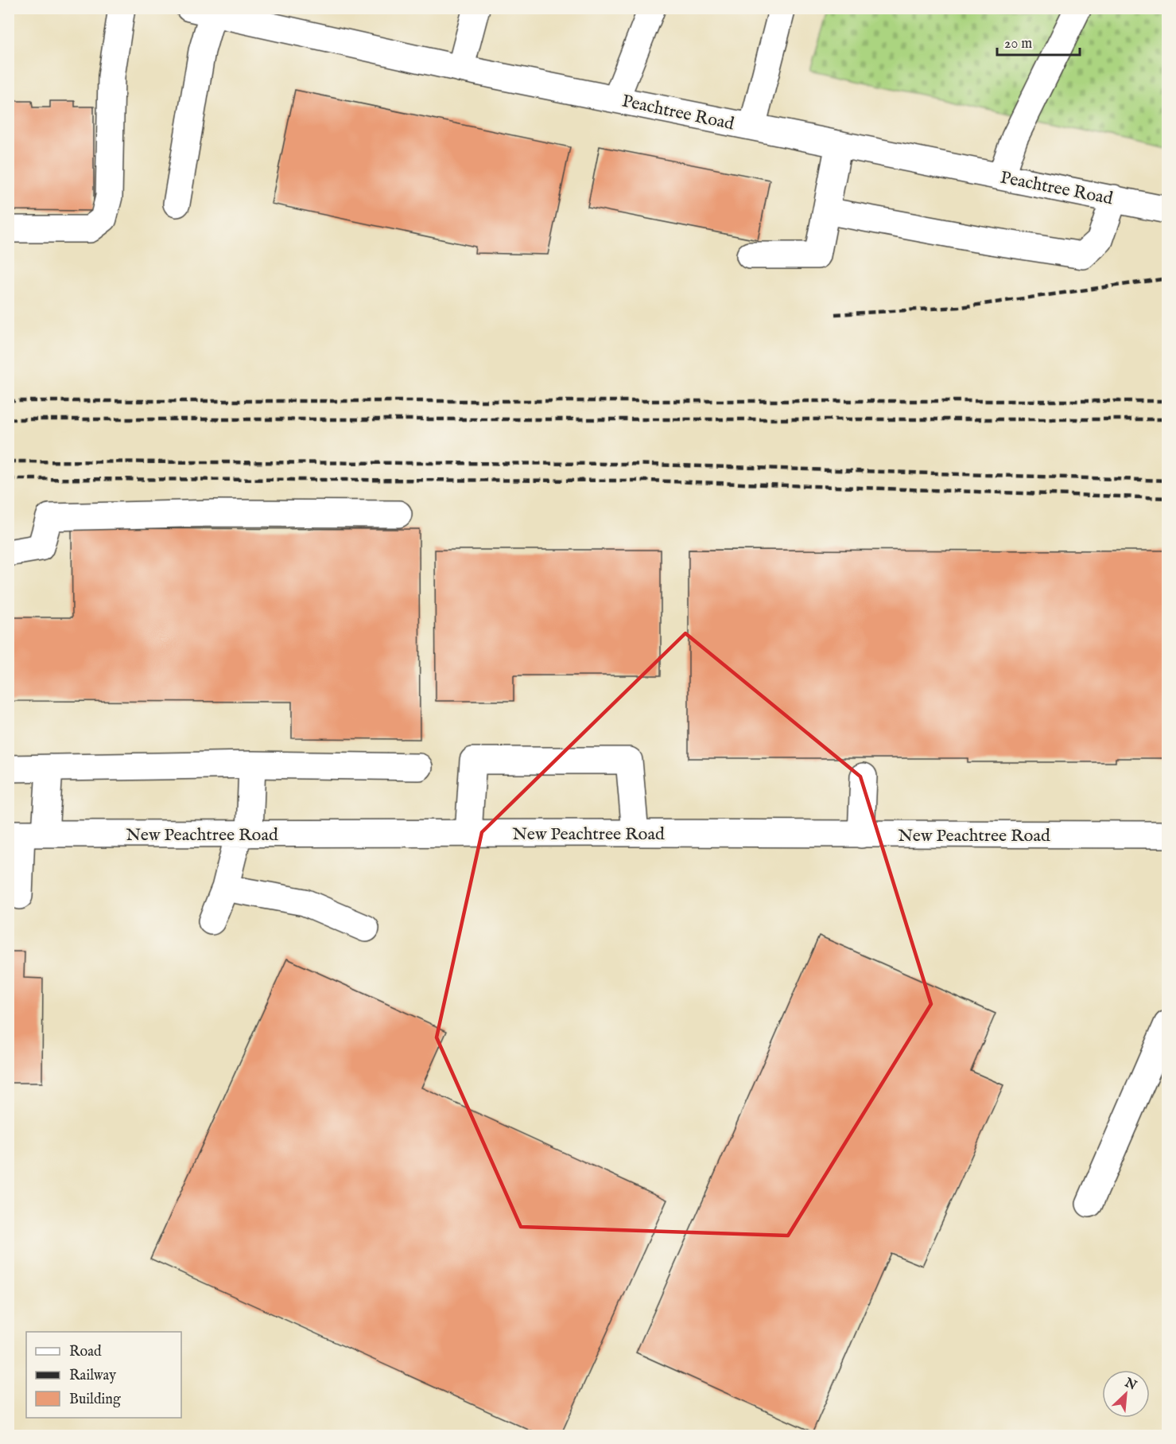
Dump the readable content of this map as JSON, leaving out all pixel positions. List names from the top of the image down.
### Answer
{
  "streets": {
    "street": ["Peachtree Road", "New Peachtree Road"]
  },
  "legend": ["Road", "Railway", "Building"],
  "scale_bar": "20 m",
  "north": "top right"
}
